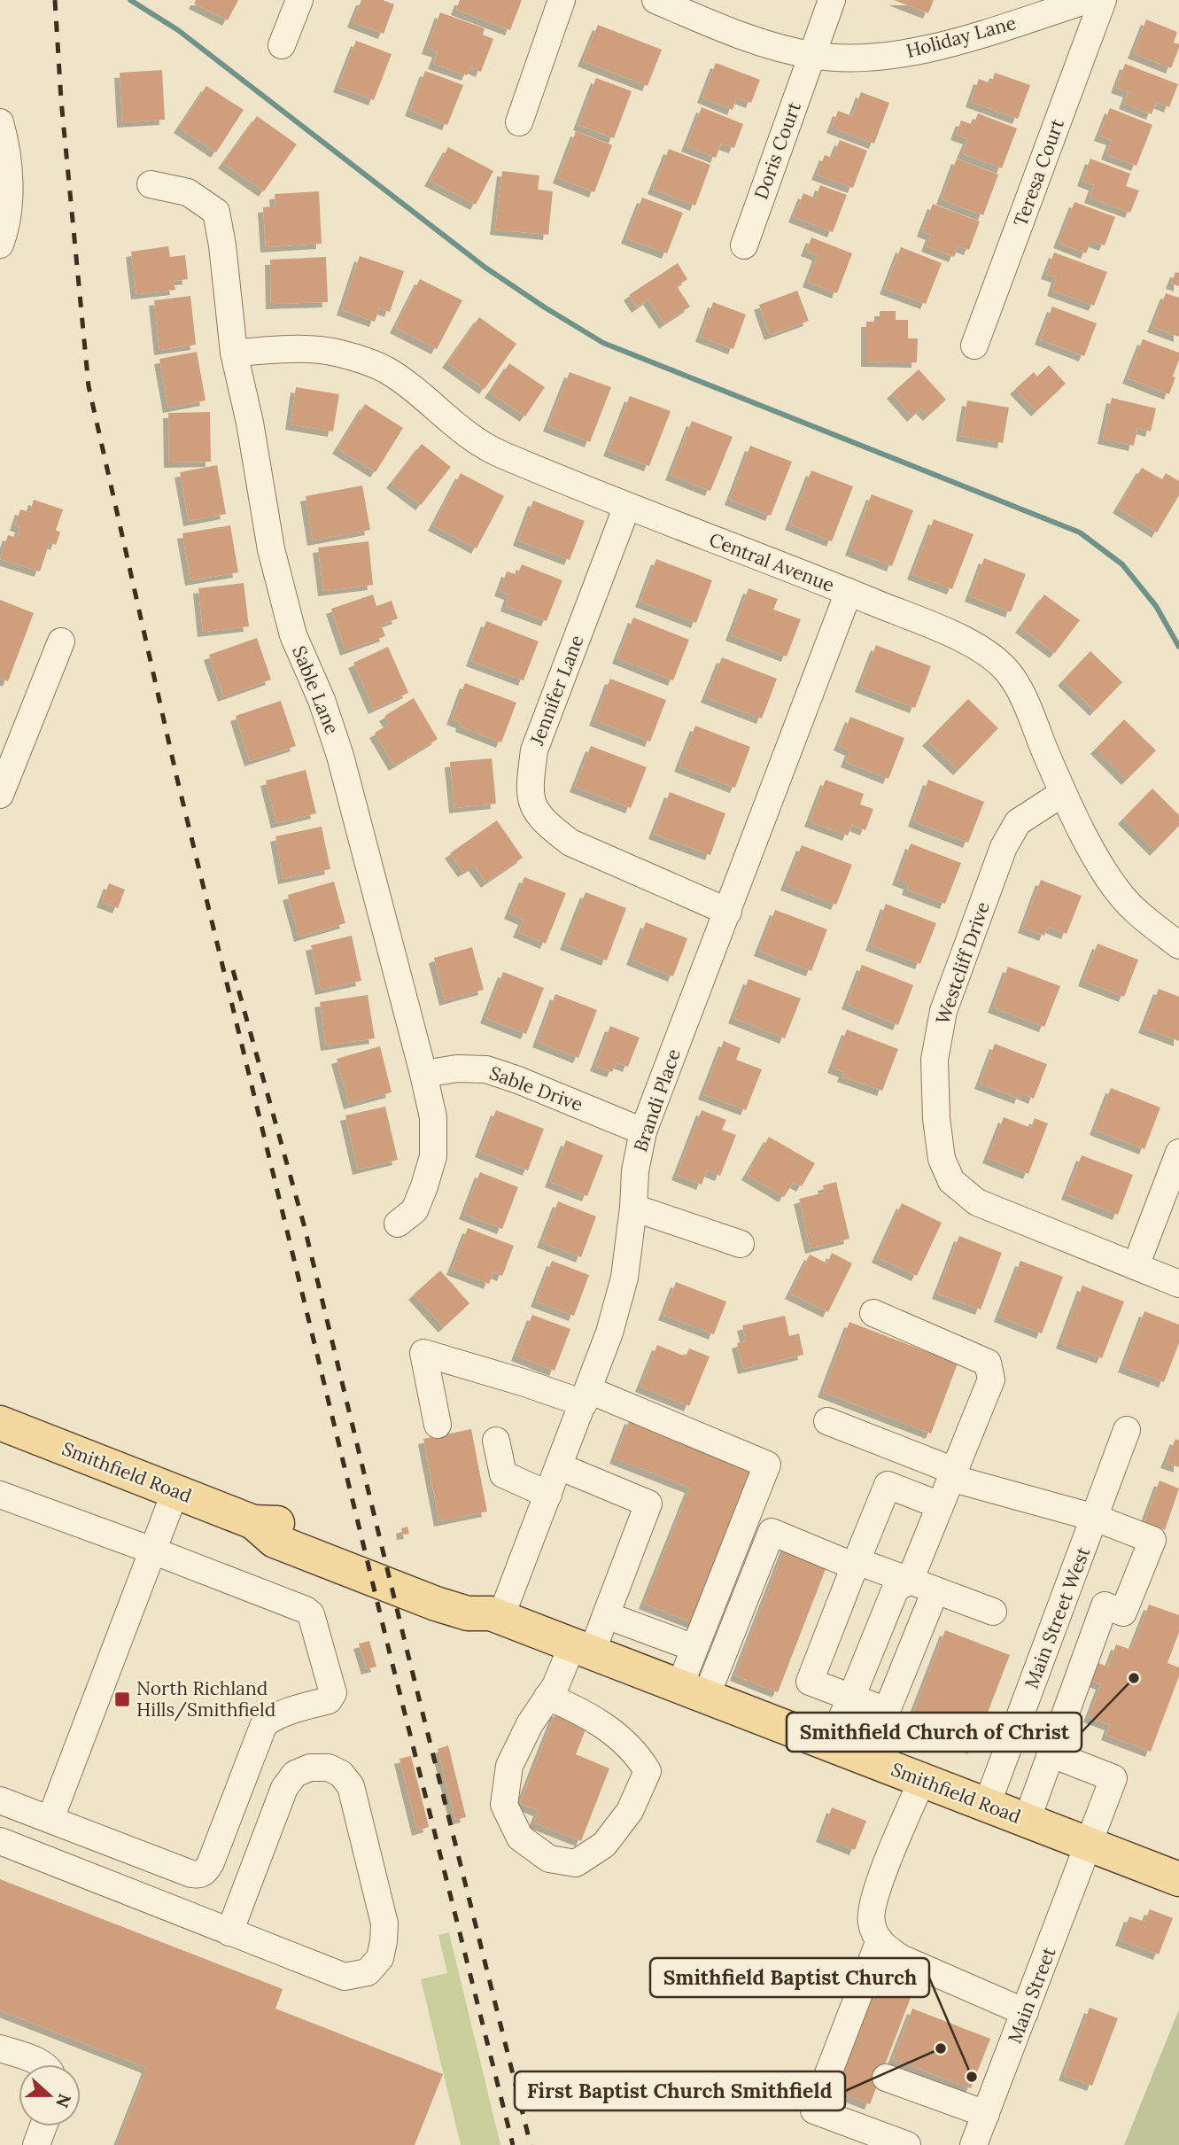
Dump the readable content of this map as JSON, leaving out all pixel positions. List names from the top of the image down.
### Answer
{
  "streets": {
    "main road": ["Smithfield Road"],
    "street": [
      "Holiday Lane",
      "Doris Court",
      "Teresa Court",
      "Central Avenue",
      "Sable Lane",
      "Jennifer Lane",
      "Westcliff Drive",
      "Sable Drive",
      "Brandi Place",
      "Main Street West",
      "Main Street"
    ]
  },
  "crossings": [
    ["Holiday Lane", "Doris Court"],
    ["Central Avenue", "Sable Lane"],
    ["Central Avenue", "Jennifer Lane"],
    ["Central Avenue", "Westcliff Drive"],
    ["Central Avenue", "Brandi Place"],
    ["Sable Lane", "Sable Drive"],
    ["Jennifer Lane", "Brandi Place"],
    ["Sable Drive", "Brandi Place"],
    ["Brandi Place", "Smithfield Road"],
    ["Smithfield Road", "Main Street West"],
    ["Smithfield Road", "Main Street"]
  ],
  "places": {
    "other": ["Smithfield Church of Christ", "First Baptist Church Smithfield", "Smithfield Baptist Church"],
    "transit": ["North Richland Hills/Smithfield"]
  },
  "north": "right"
}
